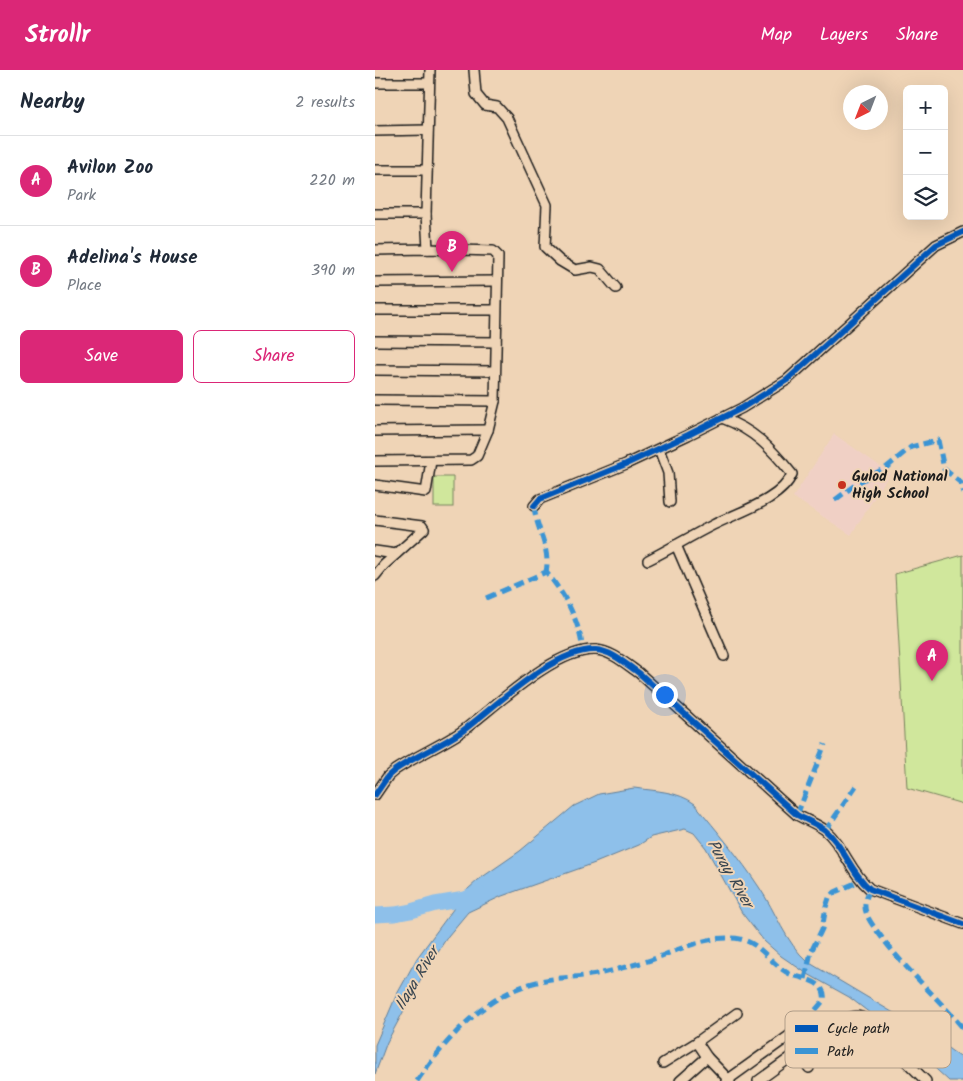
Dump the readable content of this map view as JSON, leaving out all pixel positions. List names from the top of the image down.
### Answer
{
  "water": ["Puray River", "Ilaya River"],
  "places": ["Gulod National High School"],
  "legend": ["Cycle path", "Path"],
  "north": "bottom left",
  "page": {
    "header": "Strollr",
    "nav": ["Map", "Layers", "Share"],
    "heading": ["Nearby", "2 results"],
    "map_buttons": ["+", "−"],
    "list": [
      {
        "mark": "A",
        "name": "Avilon Zoo",
        "note": "Park",
        "value": "220 m"
      },
      {
        "mark": "B",
        "name": "Adelina's House",
        "note": "Place",
        "value": "390 m"
      }
    ],
    "pins": ["B", "A"],
    "buttons": ["Save", "Share"]
  }
}
